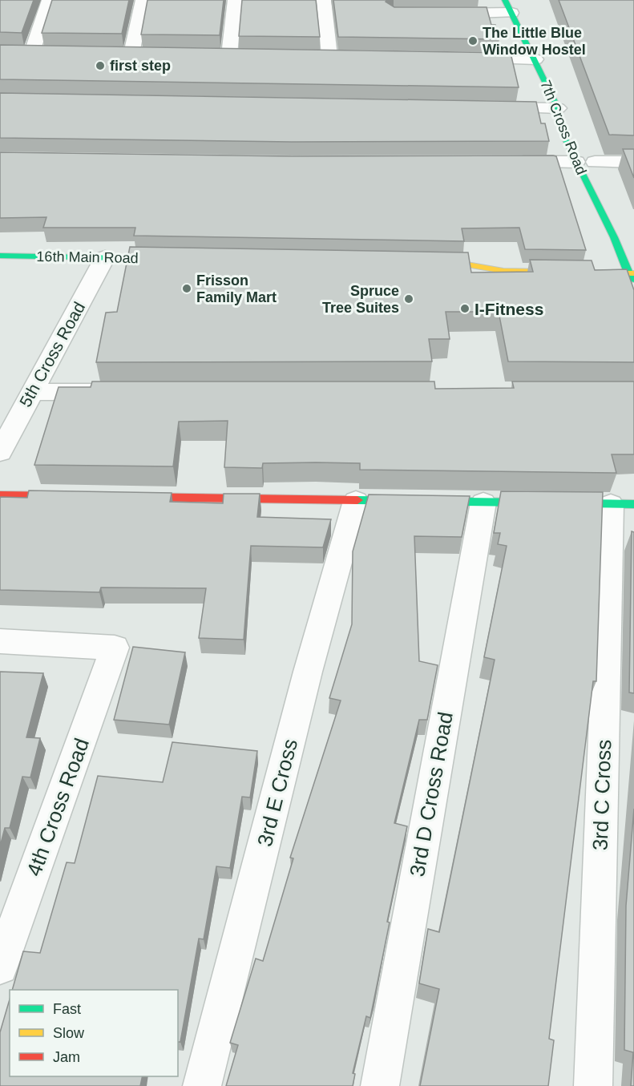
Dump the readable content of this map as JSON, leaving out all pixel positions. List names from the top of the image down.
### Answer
{
  "streets": {
    "street": [
      "7th Cross Road",
      "16th Main Road",
      "5th Cross Road",
      "3rd E Cross",
      "3rd D Cross Road",
      "3rd C Cross",
      "4th Cross Road"
    ]
  },
  "crossings": [
    ["16th Main Road", "5th Cross Road"]
  ],
  "places": [
    "The Little Blue Window Hostel",
    "first step",
    "Frisson Family Mart",
    "Spruce Tree Suites",
    "I-Fitness"
  ],
  "legend": ["Fast", "Slow", "Jam"]
}
